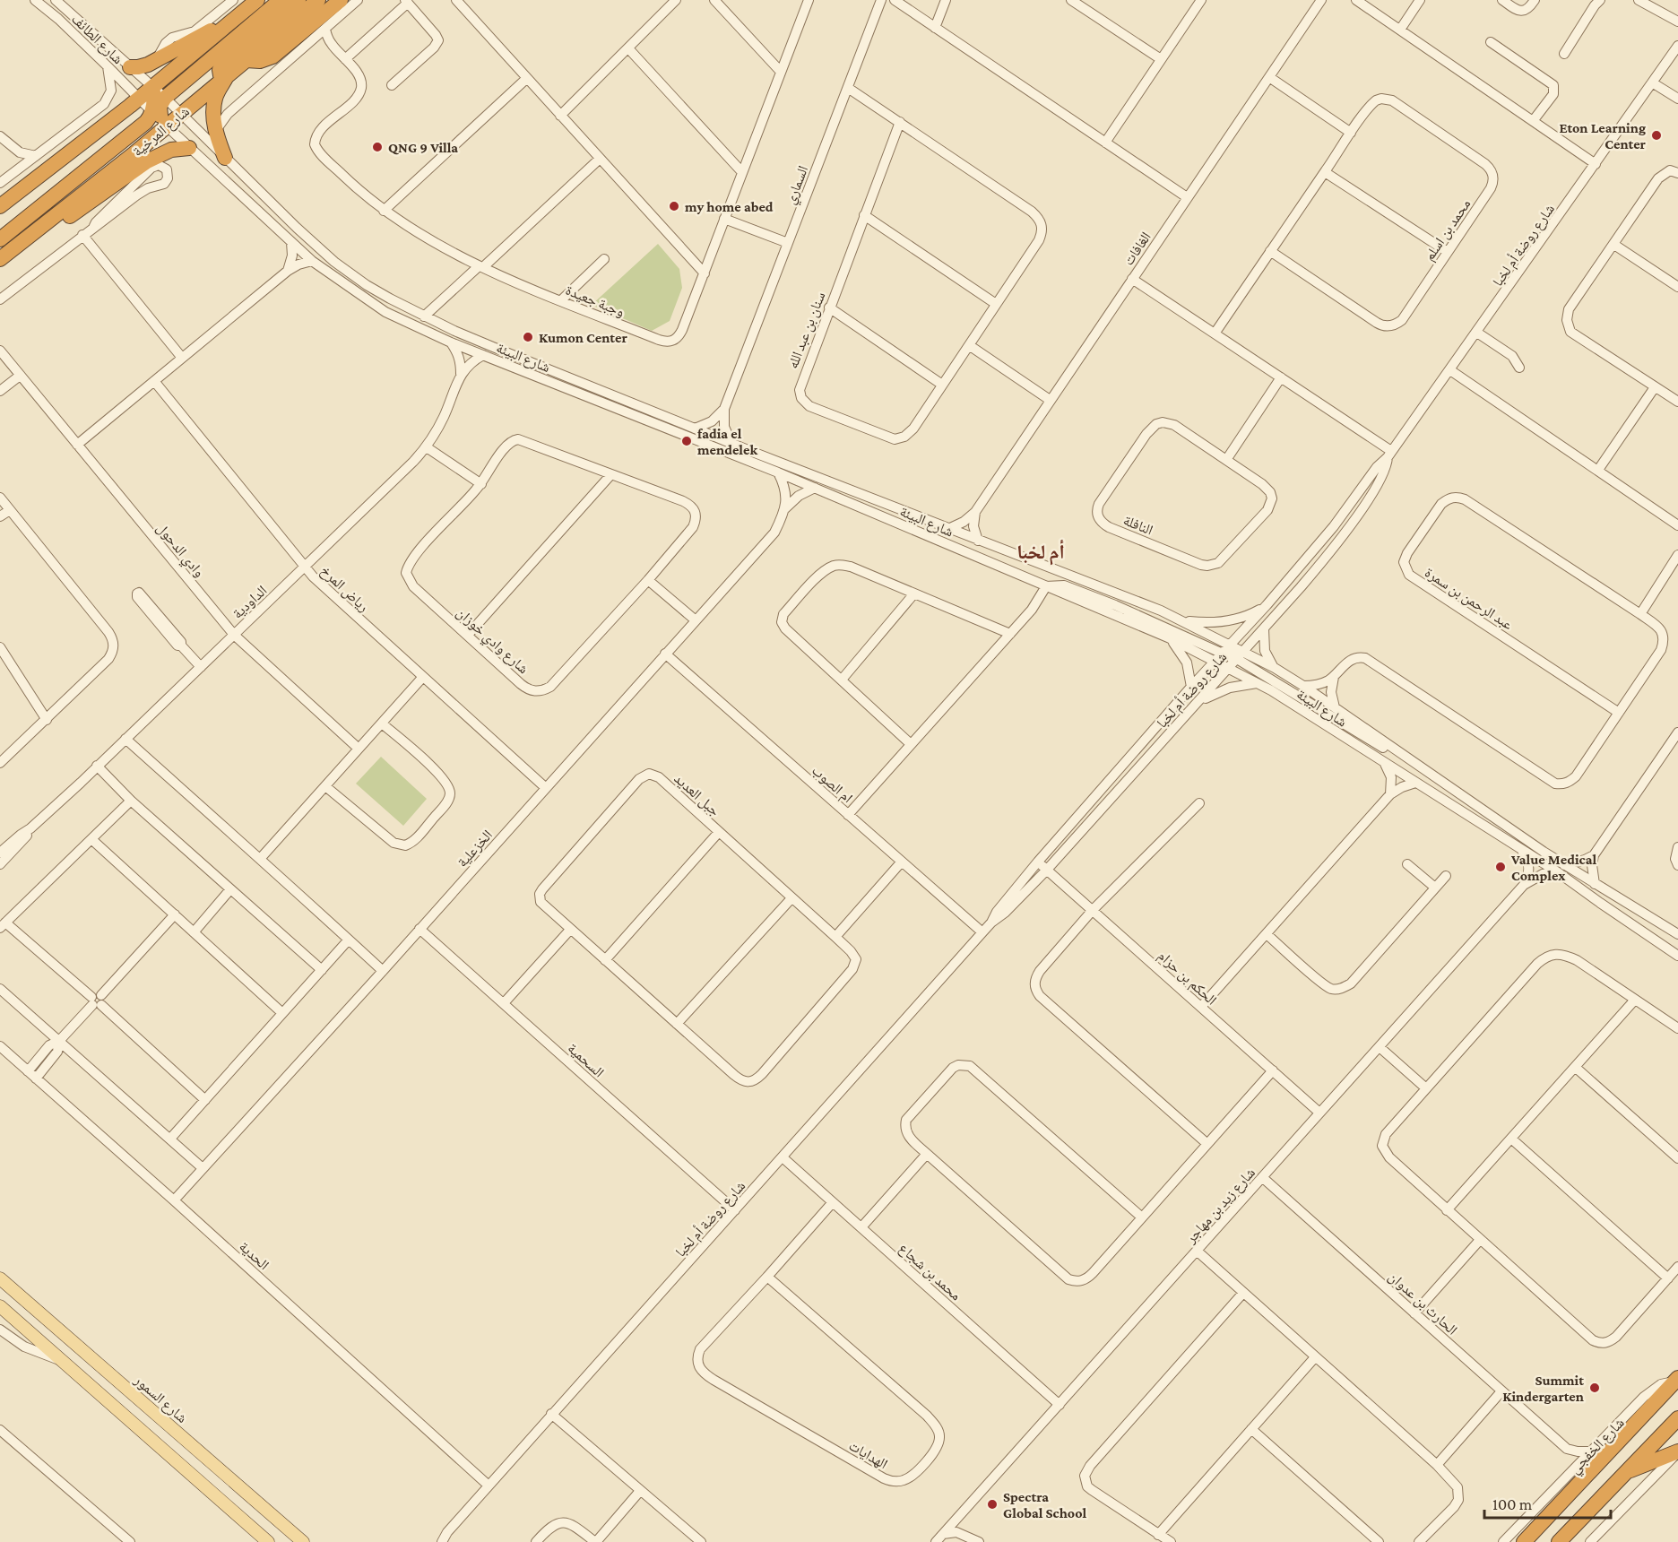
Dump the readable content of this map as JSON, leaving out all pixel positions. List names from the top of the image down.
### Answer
{
  "streets": {
    "highway": ["شارع المرخية", "شارع الخفجي"],
    "main road": ["شارع السمور"],
    "street": [
      "شارع الطائف",
      "السماري",
      "محمد بن اسلم",
      "شارع روضة أم لخبا",
      "الغافات",
      "وجبة جعيدة",
      "سنان بن عبد الله",
      "شارع البيئة",
      "النافلة",
      "وادي الدحول",
      "رياض المرخ",
      "عبد الرحمن بن سمرة",
      "الداودية",
      "شارع وادي خوزان",
      "ام الصوب",
      "جبل العديد",
      "الخزعلية",
      "الحكم بن حزام",
      "السحمية",
      "شارع زيد بن مهاجر",
      "الحدية",
      "محمد بن شجاع",
      "الحارث بن عدوان",
      "الهدايات"
    ]
  },
  "crossings": [
    ["شارع الطائف", "شارع البيئة"],
    ["شارع المرخية", "شارع البيئة"],
    ["السماري", "سنان بن عبد الله"],
    ["السماري", "شارع البيئة"],
    ["شارع روضة أم لخبا", "شارع البيئة"],
    ["شارع روضة أم لخبا", "ام الصوب"],
    ["شارع روضة أم لخبا", "الحكم بن حزام"],
    ["شارع روضة أم لخبا", "السحمية"],
    ["شارع روضة أم لخبا", "الحدية"],
    ["شارع روضة أم لخبا", "محمد بن شجاع"],
    ["الغافات", "شارع البيئة"],
    ["شارع البيئة", "عبد الرحمن بن سمرة"],
    ["شارع البيئة", "الداودية"],
    ["شارع البيئة", "الخزعلية"],
    ["شارع البيئة", "شارع زيد بن مهاجر"],
    ["وادي الدحول", "الداودية"],
    ["رياض المرخ", "الداودية"],
    ["رياض المرخ", "الخزعلية"],
    ["ام الصوب", "الخزعلية"],
    ["الخزعلية", "السحمية"],
    ["الخزعلية", "الحدية"],
    ["الحكم بن حزام", "شارع زيد بن مهاجر"],
    ["شارع زيد بن مهاجر", "محمد بن شجاع"],
    ["شارع زيد بن مهاجر", "الحارث بن عدوان"],
    ["محمد بن شجاع", "الهدايات"]
  ],
  "districts": ["أم لخبا"],
  "places": [
    "Eton Learning Center",
    "QNG 9 Villa",
    "my home abed",
    "Kumon Center",
    "fadia el mendelek",
    "Value Medical Complex",
    "Summit Kindergarten",
    "Spectra Global School"
  ],
  "scale_bar": "100 m"
}
